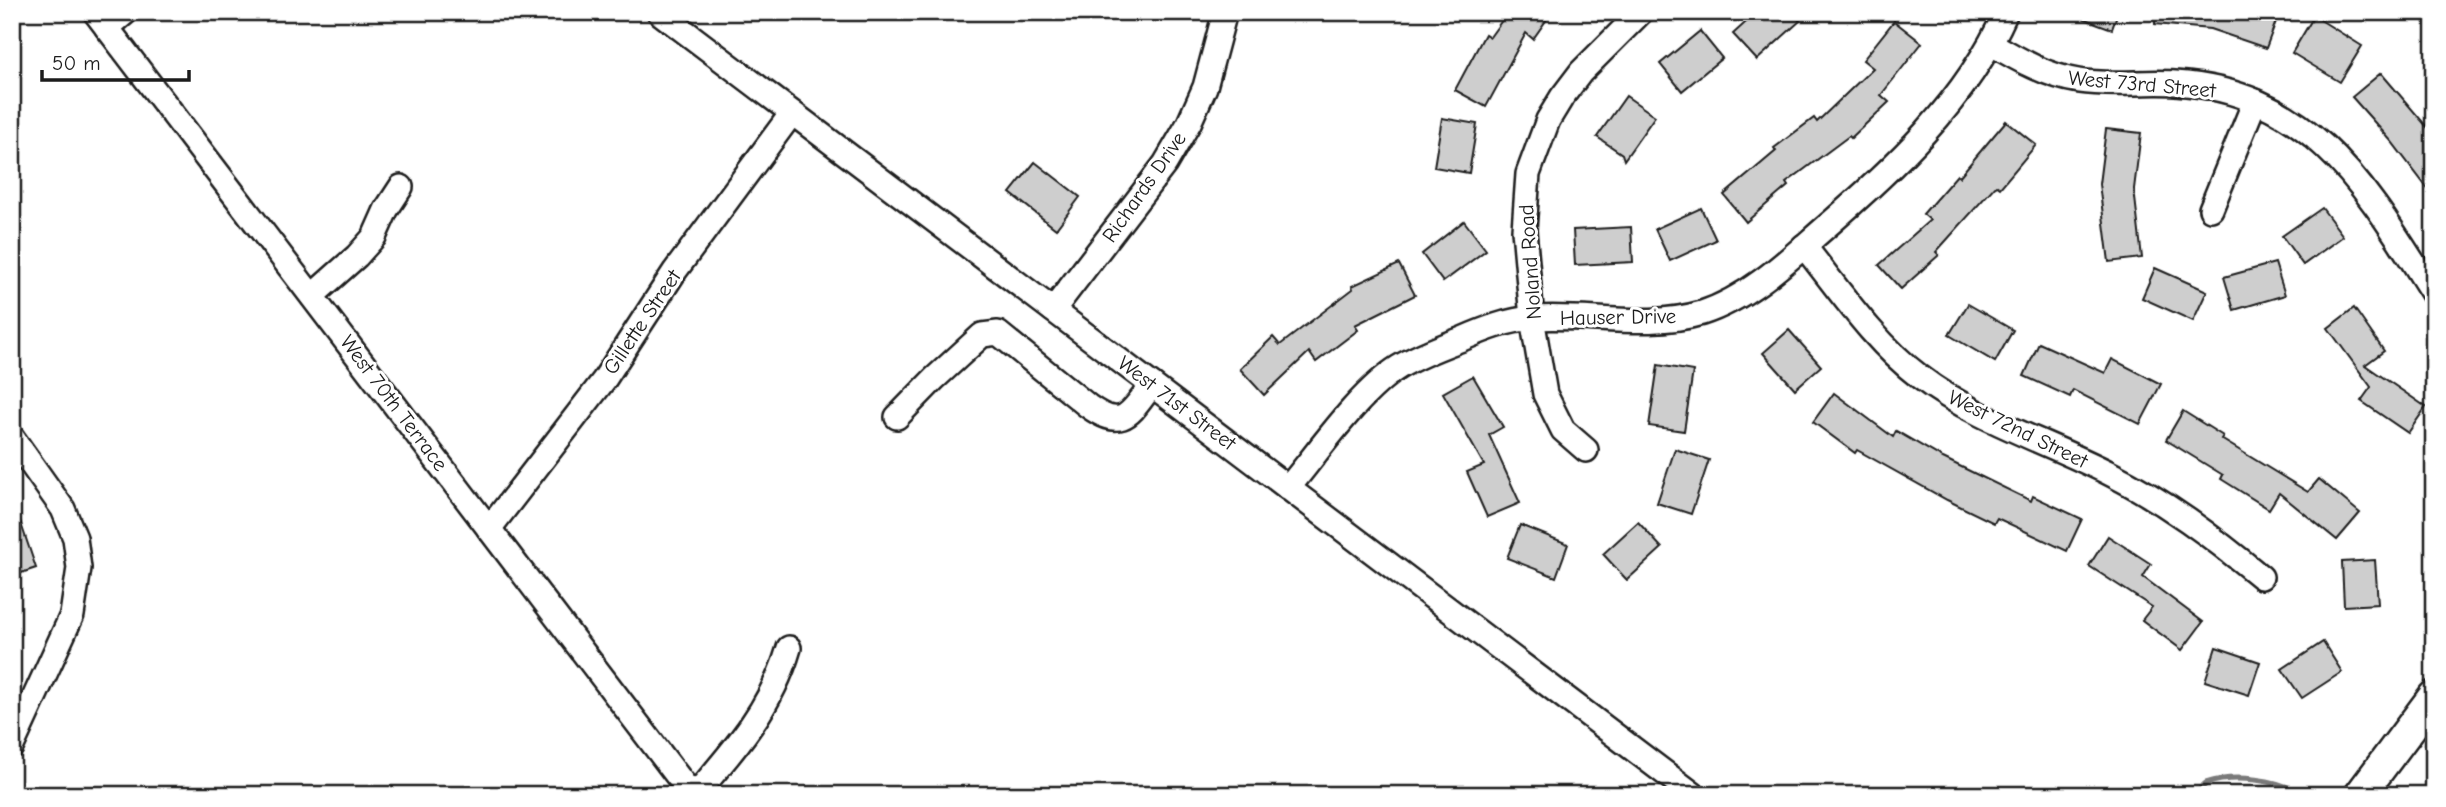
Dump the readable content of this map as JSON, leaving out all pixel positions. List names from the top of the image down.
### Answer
{
  "streets": {
    "street": [
      "West 73rd Street",
      "Richards Drive",
      "Noland Road",
      "Hauser Drive",
      "Gillette Street",
      "West 70th Terrace",
      "West 71st Street",
      "West 72nd Street"
    ]
  },
  "crossings": [
    ["West 73rd Street", "Hauser Drive"],
    ["Richards Drive", "West 71st Street"],
    ["Noland Road", "Hauser Drive"],
    ["Hauser Drive", "West 71st Street"],
    ["Hauser Drive", "West 72nd Street"],
    ["Gillette Street", "West 70th Terrace"],
    ["Gillette Street", "West 71st Street"]
  ],
  "scale_bar": "50 m"
}
